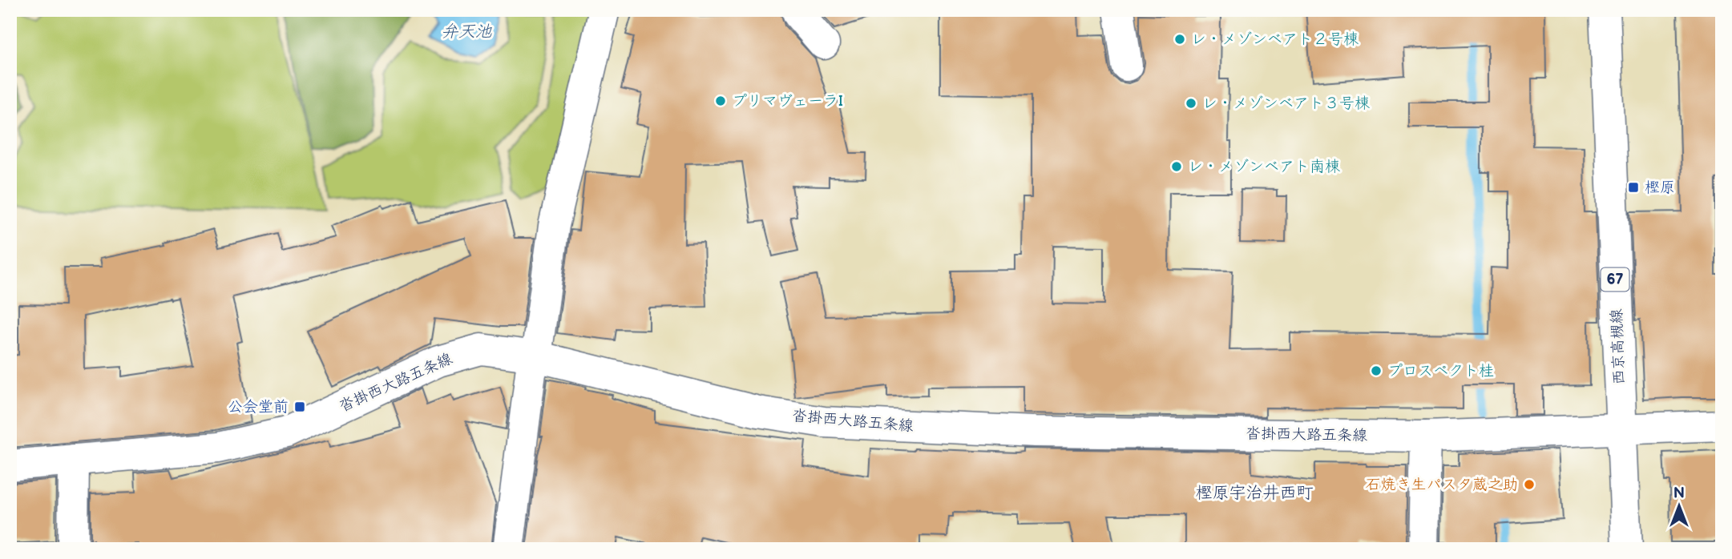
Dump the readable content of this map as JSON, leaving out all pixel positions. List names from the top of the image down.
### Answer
{
  "streets": {
    "main road": ["67", "西京高槻線", "沓掛西大路五条線"]
  },
  "crossings": [
    ["西京高槻線", "沓掛西大路五条線"]
  ],
  "districts": ["樫原宇治井西町"],
  "water": ["弁天池"],
  "places": {
    "other": [
      "レ・メゾンベアト２号棟",
      "プリマヴェーラI",
      "レ・メゾンベアト３号棟",
      "レ・メゾンベアト南棟",
      "プロスペクト桂",
      "石焼き生パスタ蔵之助"
    ],
    "transit": ["樫原", "公会堂前"]
  },
  "north": "top"
}
